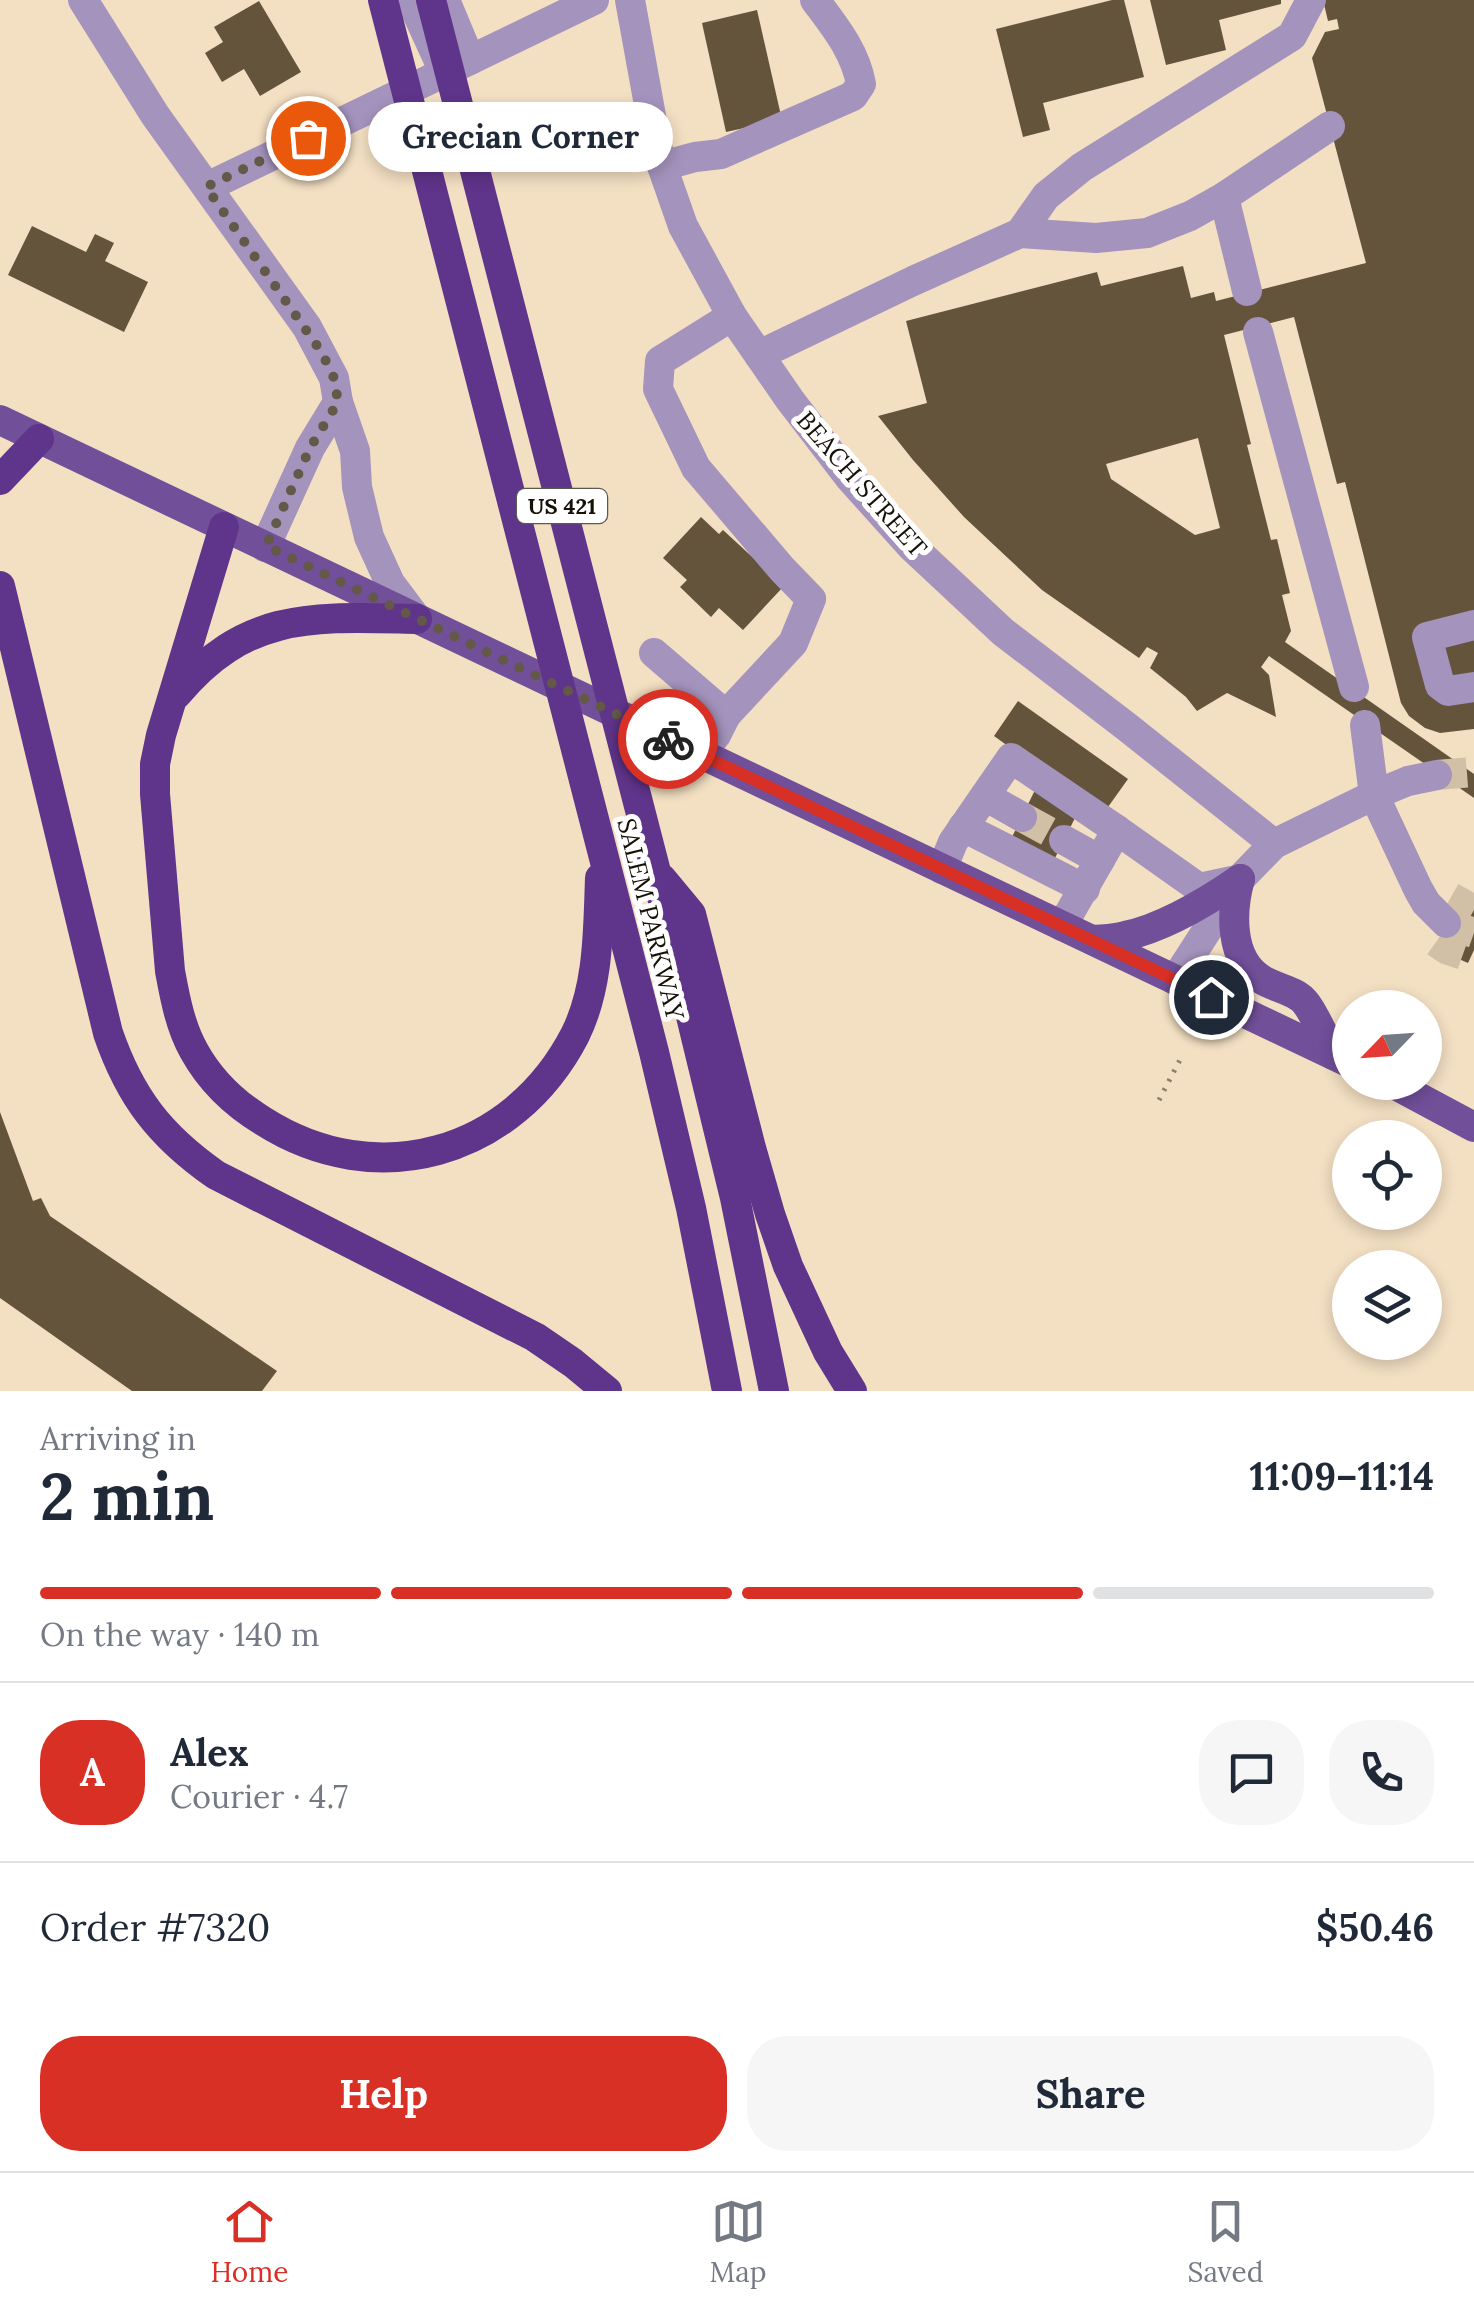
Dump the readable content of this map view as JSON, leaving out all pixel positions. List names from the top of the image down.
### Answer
{
  "streets": {
    "highway": ["US 421", "SALEM PARKWAY"],
    "street": ["BEACH STREET"]
  },
  "places": ["Grecian Corner"],
  "north": "bottom left",
  "page": {
    "bubble": "Grecian Corner",
    "heading": ["2 min", "Arriving in", "11:09–11:14"],
    "panel": [
      "Alex",
      "Courier · 4.7",
      "Order #7320",
      "$50.46"
    ],
    "bar": "On the way · 140 m",
    "round": "A",
    "buttons": ["Help", "Share"],
    "tabs": ["Home", "Map", "Saved"]
  }
}
